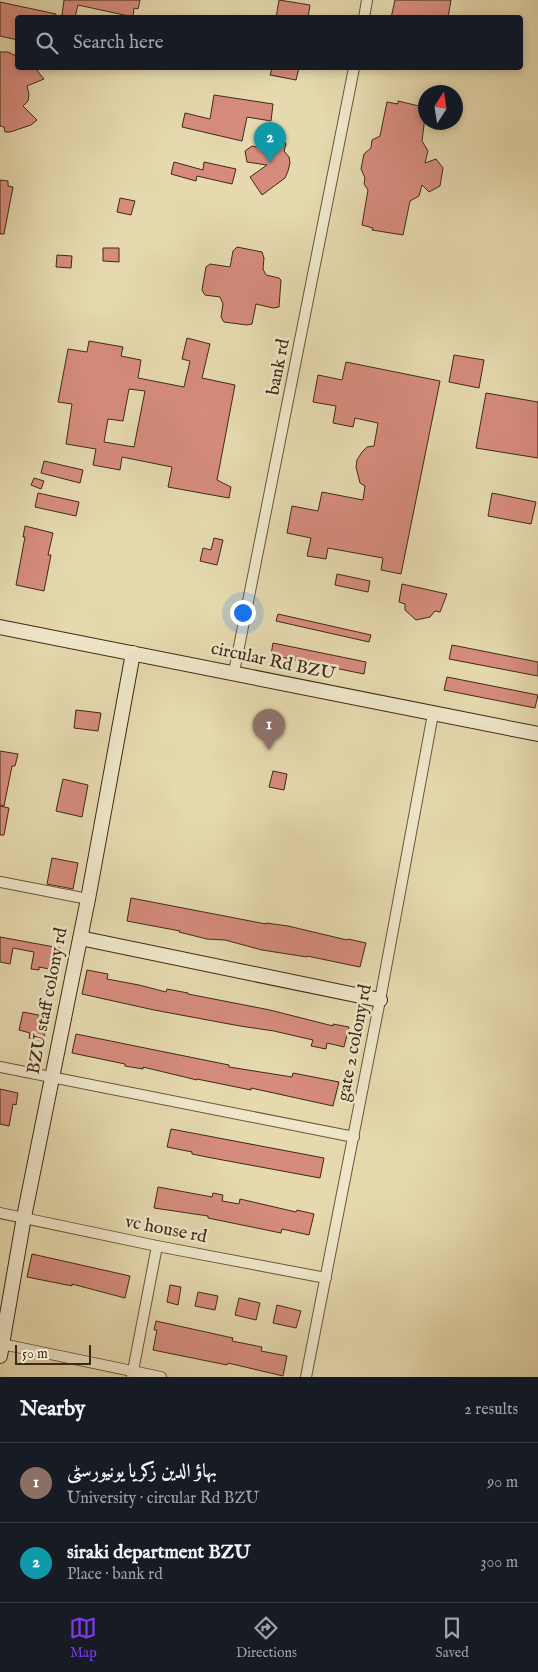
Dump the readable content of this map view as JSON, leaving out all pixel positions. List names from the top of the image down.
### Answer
{
  "streets": {
    "street": [
      "bank rd",
      "circular Rd BZU",
      "BZU staff colony rd",
      "gate 2 colony rd",
      "vc house rd"
    ]
  },
  "crossings": [
    ["bank rd", "circular Rd BZU"],
    ["circular Rd BZU", "BZU staff colony rd"],
    ["circular Rd BZU", "gate 2 colony rd"],
    ["BZU staff colony rd", "vc house rd"],
    ["gate 2 colony rd", "vc house rd"]
  ],
  "scale_bar": "50 m",
  "north": "top",
  "page": {
    "search": "Search here",
    "pins": ["2", "1"],
    "scale": "50 m",
    "heading": ["Nearby", "2 results"],
    "list": [
      {
        "mark": "1",
        "name": "بہاؤ الدین زکریا یونیورسٹی",
        "note": "University · circular Rd BZU",
        "value": "90 m"
      },
      {
        "mark": "2",
        "name": "siraki department BZU",
        "note": "Place · bank rd",
        "value": "300 m"
      }
    ],
    "nav": ["Map", "Directions", "Saved"]
  }
}
